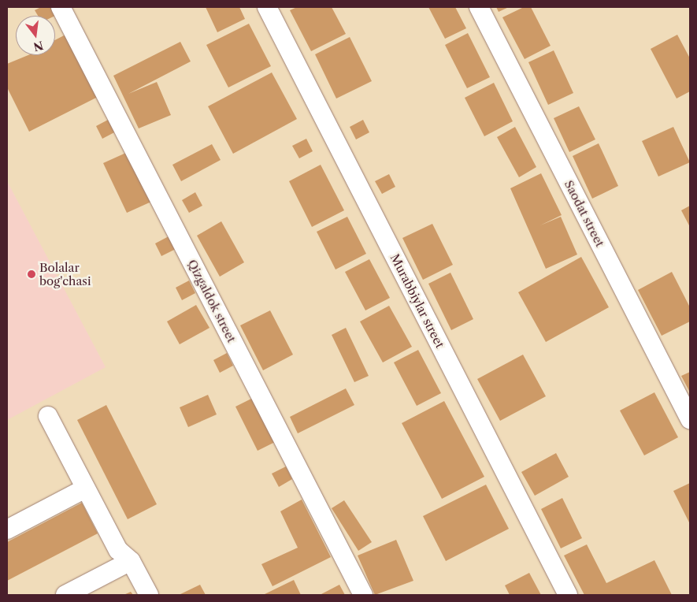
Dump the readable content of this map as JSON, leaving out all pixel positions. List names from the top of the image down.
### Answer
{
  "streets": {
    "street": ["Saodat street", "Qizgaldok street", "Murabbiylar street"]
  },
  "places": ["Bolalar bog'chasi"],
  "north": "bottom"
}
